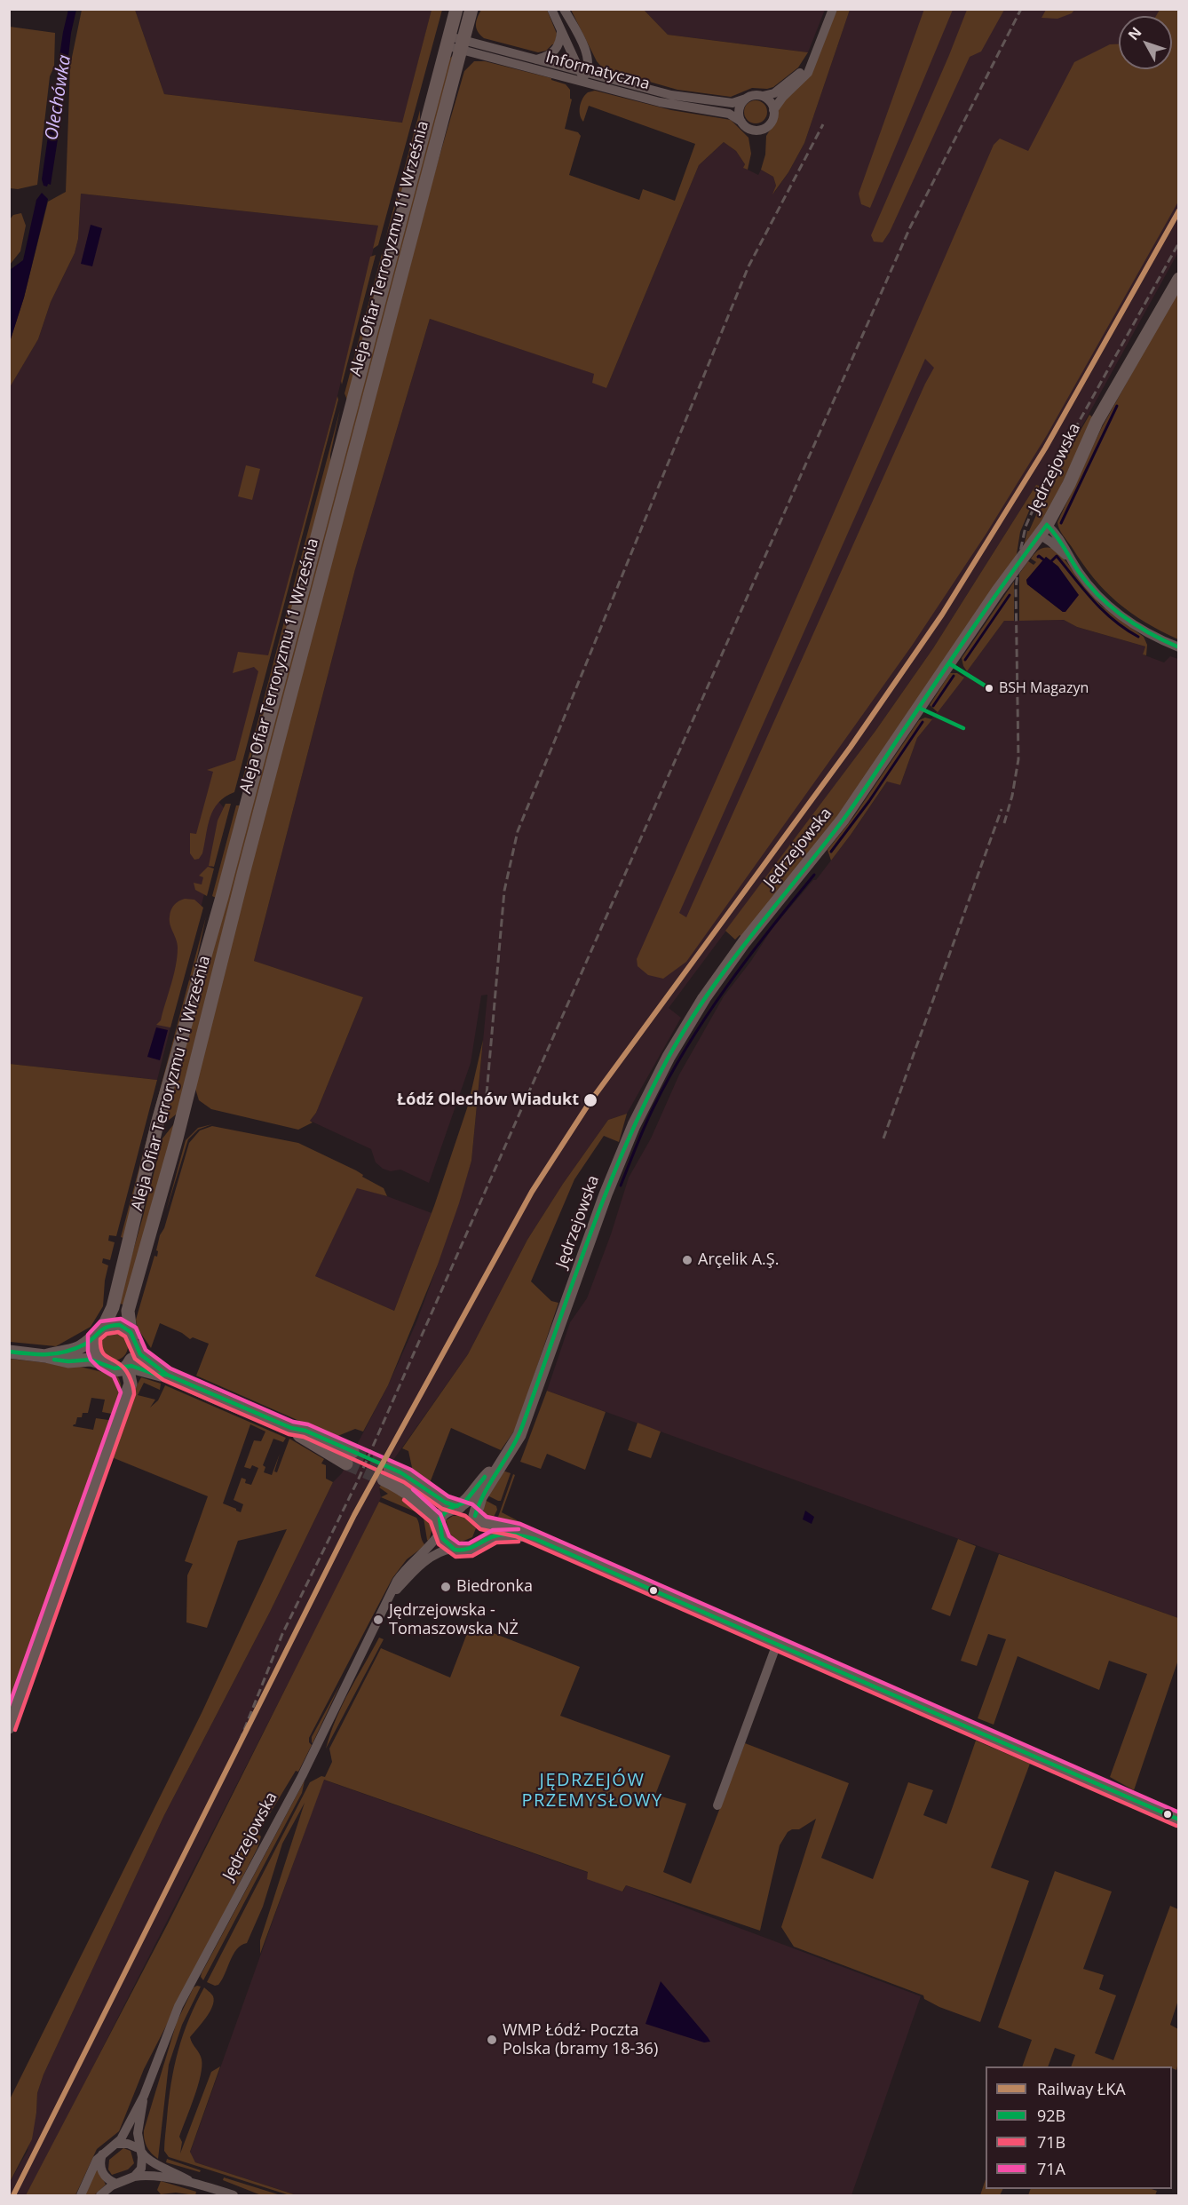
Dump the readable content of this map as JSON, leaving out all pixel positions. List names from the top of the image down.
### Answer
{
  "streets": {
    "street": ["Informatyczna", "Aleja Ofiar Terroryzmu 11 Września", "Jędrzejowska"]
  },
  "crossings": [
    ["Informatyczna", "Aleja Ofiar Terroryzmu 11 Września"]
  ],
  "districts": ["JĘDRZEJÓW PRZEMYSŁOWY"],
  "water": ["Olechówka"],
  "places": [
    "BSH Magazyn",
    "Łódź Olechów Wiadukt",
    "Arçelik A.Ş.",
    "Biedronka",
    "Jędrzejowska - Tomaszowska NŻ",
    "WMP Łódź- Poczta Polska (bramy 18-36)"
  ],
  "lines": [
    "rail line ŁKA",
    "transit line 92B",
    "transit line 71A",
    "transit line 71B"
  ],
  "legend": [
    "Railway ŁKA",
    "92B",
    "71B",
    "71A"
  ],
  "north": "top left"
}
